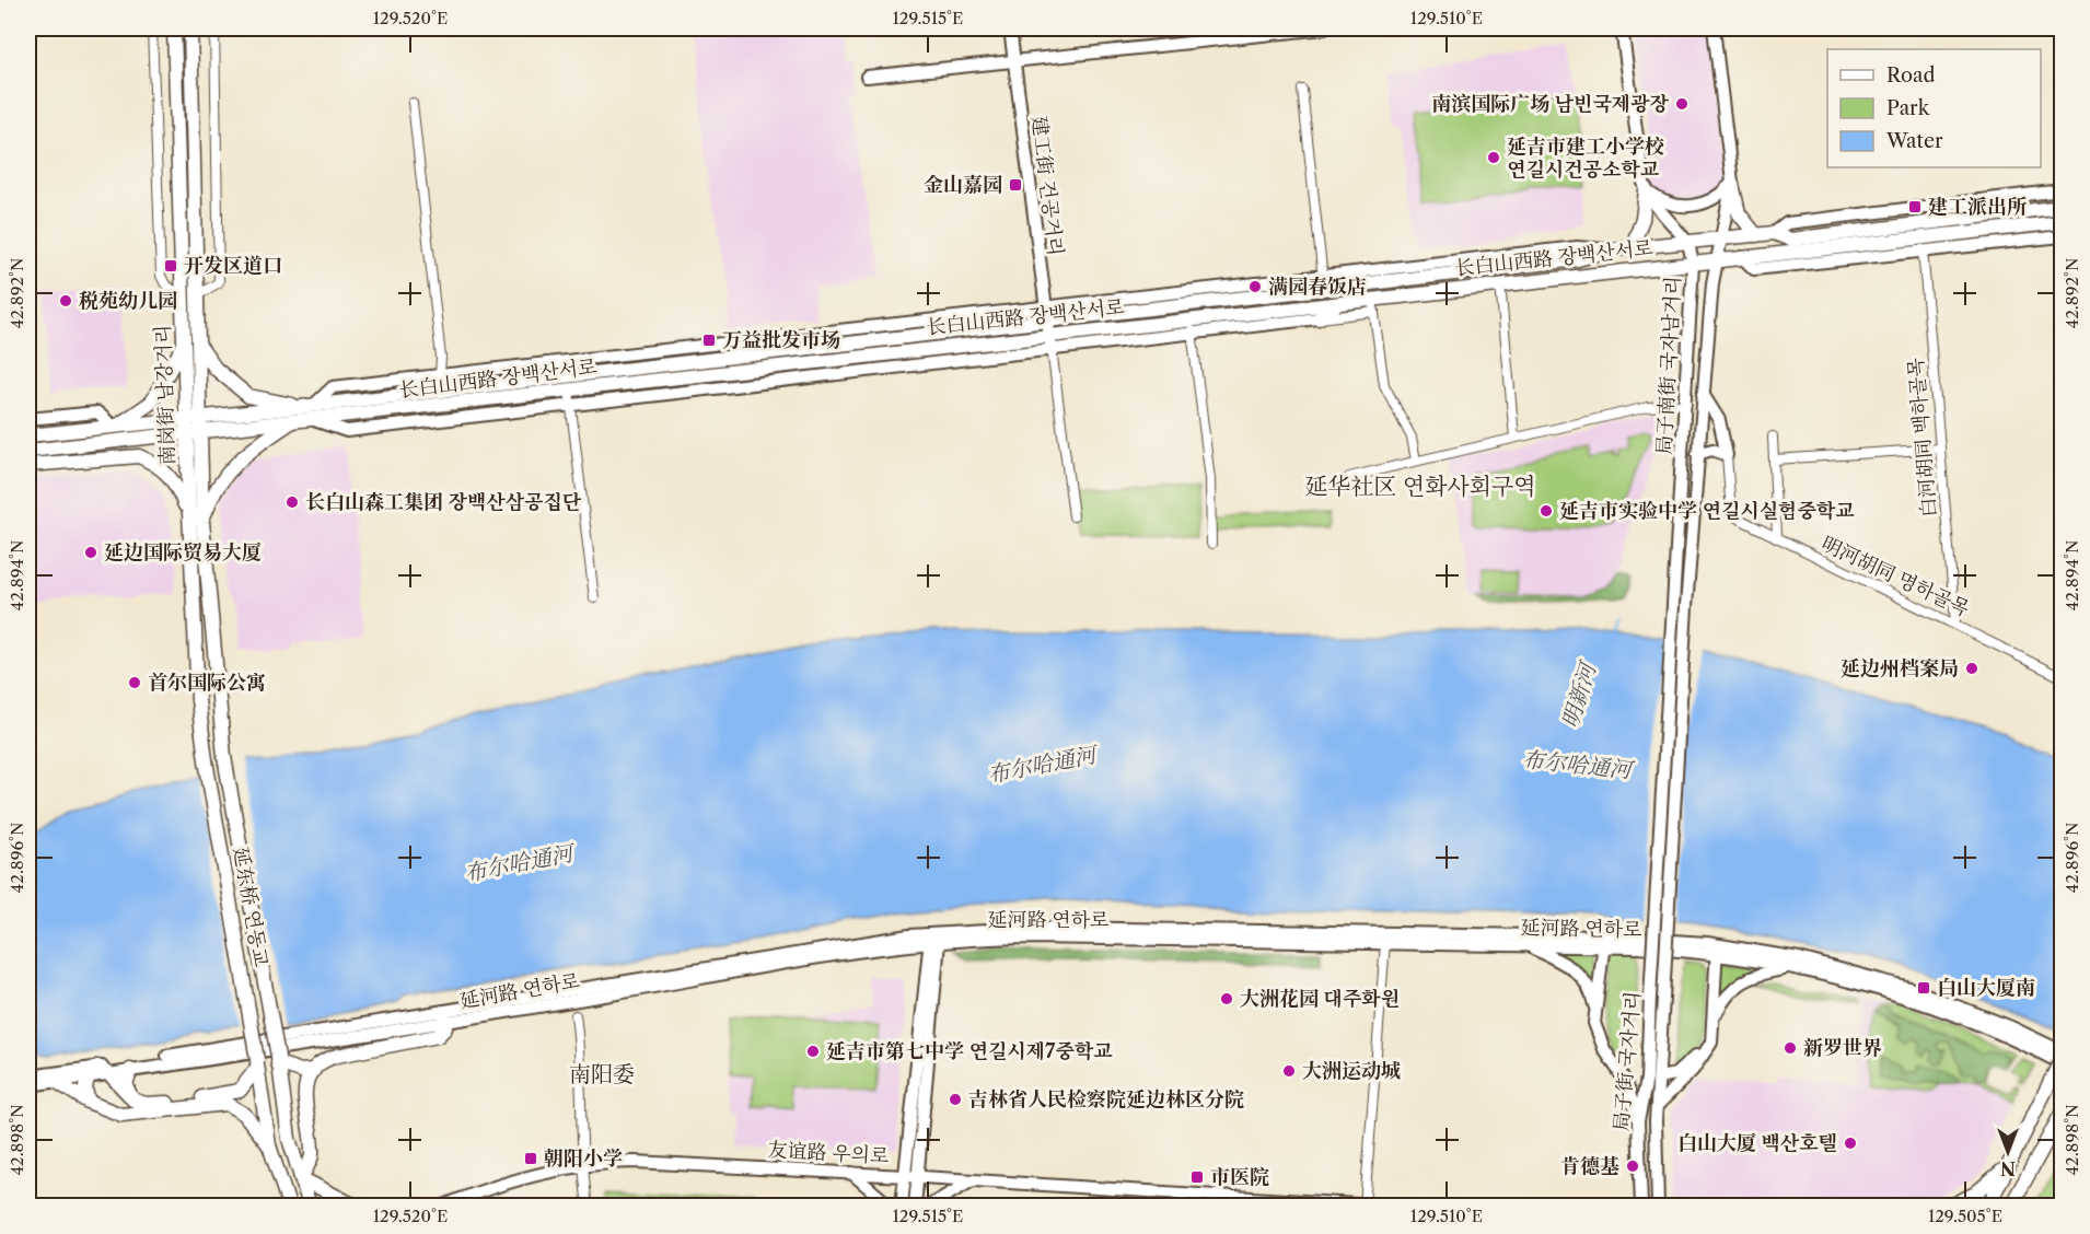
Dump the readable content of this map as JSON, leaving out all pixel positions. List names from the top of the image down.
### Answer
{
  "streets": {
    "main road": [
      "建工街 건공거리",
      "长白山西路 장백산서로",
      "局子南街 국자남거리",
      "南岗街 남강거리",
      "延东桥 연동교",
      "延河路 연하로",
      "局子街 국자거리",
      "友谊路 우의로"
    ],
    "street": ["白河胡同 백하골목", "明河胡同 명하골목"]
  },
  "crossings": [
    ["建工街 건공거리", "长白山西路 장백산서로"],
    ["长白山西路 장백산서로", "局子南街 국자남거리"],
    ["长白山西路 장백산서로", "南岗街 남강거리"],
    ["长白山西路 장백산서로", "白河胡同 백하골목"],
    ["局子南街 국자남거리", "局子街 국자거리"],
    ["南岗街 남강거리", "延东桥 연동교"],
    ["白河胡同 백하골목", "明河胡同 명하골목"]
  ],
  "districts": ["延华社区 연화사회구역", "南阳委"],
  "water": ["明新河", "布尔哈通河"],
  "places": {
    "other": [
      "南滨国际广场 남빈국제광장",
      "延吉市建工小学校 연길시건공소학교",
      "满园春饭店",
      "税苑幼儿园",
      "长白山森工集团 장백산삼공집단",
      "延吉市实验中学 연길시실험중학교",
      "延边国际贸易大厦",
      "延边州档案局",
      "首尔国际公寓",
      "大洲花园 대주화원",
      "新罗世界",
      "延吉市第七中学 연길시제7중학교",
      "大洲运动城",
      "吉林省人民检察院延边林区分院",
      "白山大厦 백산호텔",
      "肯德基"
    ],
    "transit": [
      "金山嘉园",
      "建工派出所",
      "开发区道口",
      "万益批发市场",
      "白山大厦南",
      "朝阳小学",
      "市医院"
    ]
  },
  "legend": ["Road", "Park", "Water"],
  "north": "bottom",
  "coordinates": [
    "129.520°E",
    "129.515°E",
    "129.510°E",
    "42.892°N",
    "42.894°N",
    "42.896°N",
    "42.898°N",
    "129.505°E"
  ]
}
